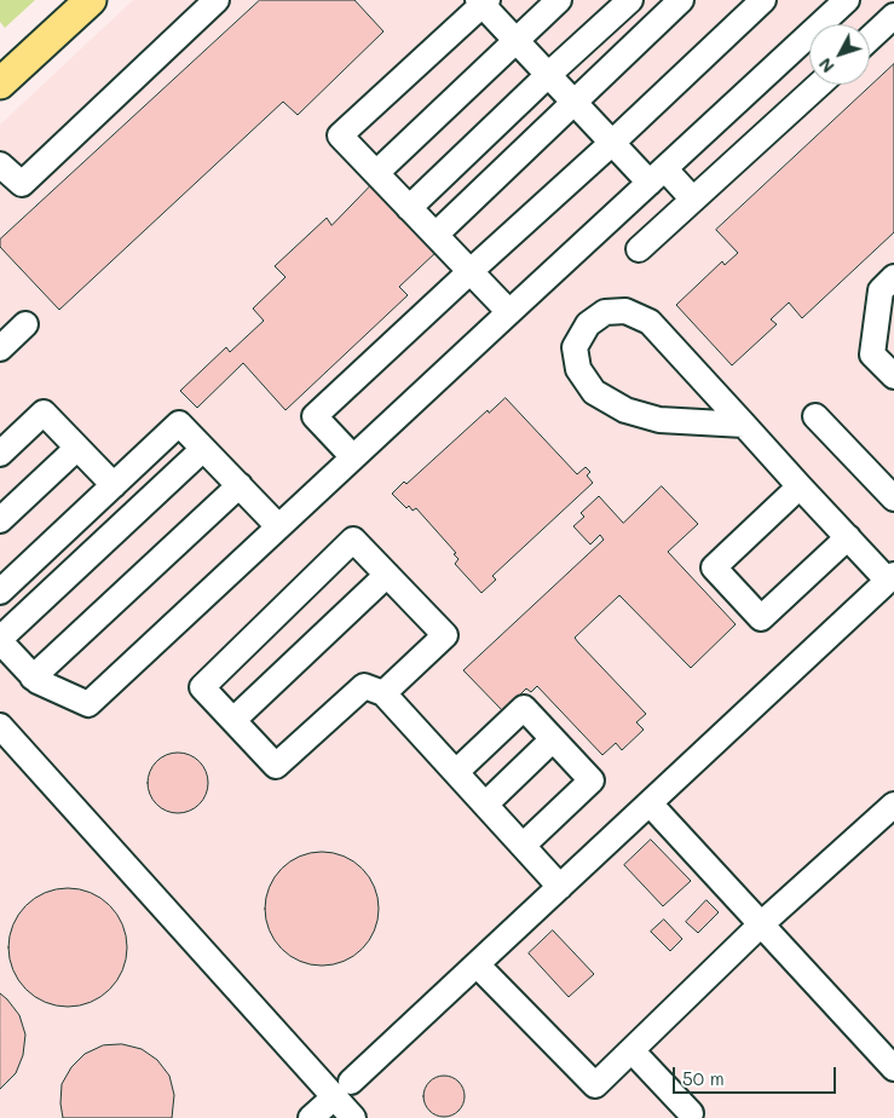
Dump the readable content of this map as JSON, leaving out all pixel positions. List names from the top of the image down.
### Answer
{
  "scale_bar": "50 m",
  "north": "bottom left"
}
